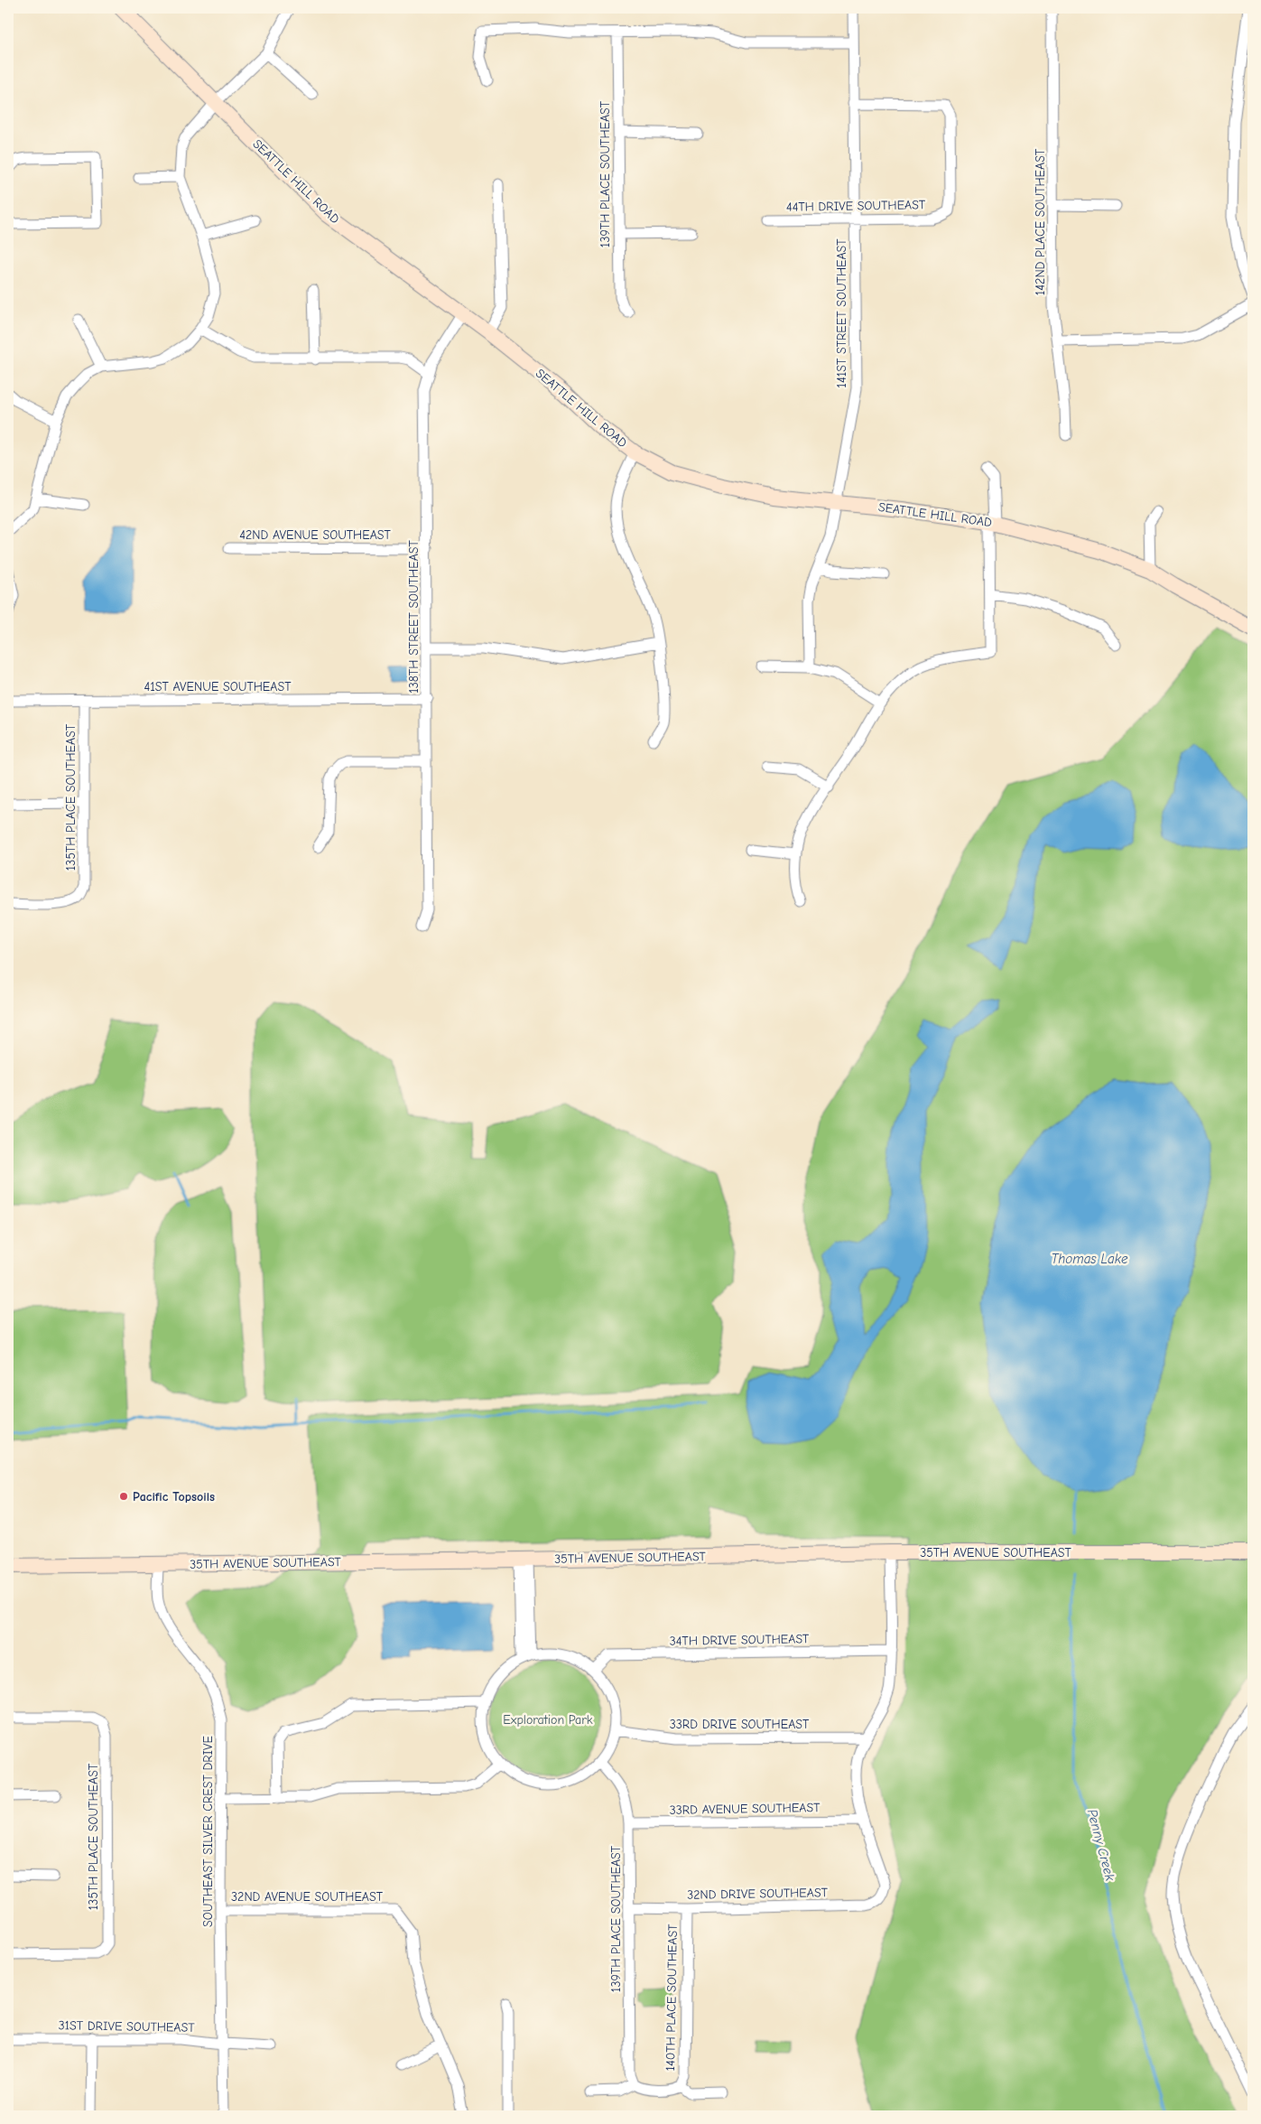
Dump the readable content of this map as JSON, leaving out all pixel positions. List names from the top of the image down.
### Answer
{
  "streets": {
    "main road": ["SEATTLE HILL ROAD", "35TH AVENUE SOUTHEAST"],
    "street": [
      "139TH PLACE SOUTHEAST",
      "44TH DRIVE SOUTHEAST",
      "142ND PLACE SOUTHEAST",
      "141ST STREET SOUTHEAST",
      "42ND AVENUE SOUTHEAST",
      "138TH STREET SOUTHEAST",
      "41ST AVENUE SOUTHEAST",
      "135TH PLACE SOUTHEAST",
      "34TH DRIVE SOUTHEAST",
      "33RD DRIVE SOUTHEAST",
      "33RD AVENUE SOUTHEAST",
      "SOUTHEAST SILVER CREST DRIVE",
      "32ND DRIVE SOUTHEAST",
      "32ND AVENUE SOUTHEAST",
      "140TH PLACE SOUTHEAST",
      "31ST DRIVE SOUTHEAST"
    ]
  },
  "crossings": [
    ["139TH PLACE SOUTHEAST", "34TH DRIVE SOUTHEAST"],
    ["139TH PLACE SOUTHEAST", "33RD DRIVE SOUTHEAST"],
    ["139TH PLACE SOUTHEAST", "33RD AVENUE SOUTHEAST"],
    ["139TH PLACE SOUTHEAST", "32ND DRIVE SOUTHEAST"],
    ["SEATTLE HILL ROAD", "141ST STREET SOUTHEAST"],
    ["SEATTLE HILL ROAD", "138TH STREET SOUTHEAST"],
    ["44TH DRIVE SOUTHEAST", "141ST STREET SOUTHEAST"],
    ["42ND AVENUE SOUTHEAST", "138TH STREET SOUTHEAST"],
    ["138TH STREET SOUTHEAST", "41ST AVENUE SOUTHEAST"],
    ["41ST AVENUE SOUTHEAST", "135TH PLACE SOUTHEAST"],
    ["35TH AVENUE SOUTHEAST", "SOUTHEAST SILVER CREST DRIVE"],
    ["34TH DRIVE SOUTHEAST", "33RD DRIVE SOUTHEAST"],
    ["33RD AVENUE SOUTHEAST", "32ND DRIVE SOUTHEAST"],
    ["SOUTHEAST SILVER CREST DRIVE", "32ND AVENUE SOUTHEAST"],
    ["SOUTHEAST SILVER CREST DRIVE", "31ST DRIVE SOUTHEAST"],
    ["32ND DRIVE SOUTHEAST", "140TH PLACE SOUTHEAST"]
  ],
  "water": ["Thomas Lake", "Penny Creek"],
  "parks": ["Exploration Park"],
  "places": ["Pacific Topsoils"]
}
